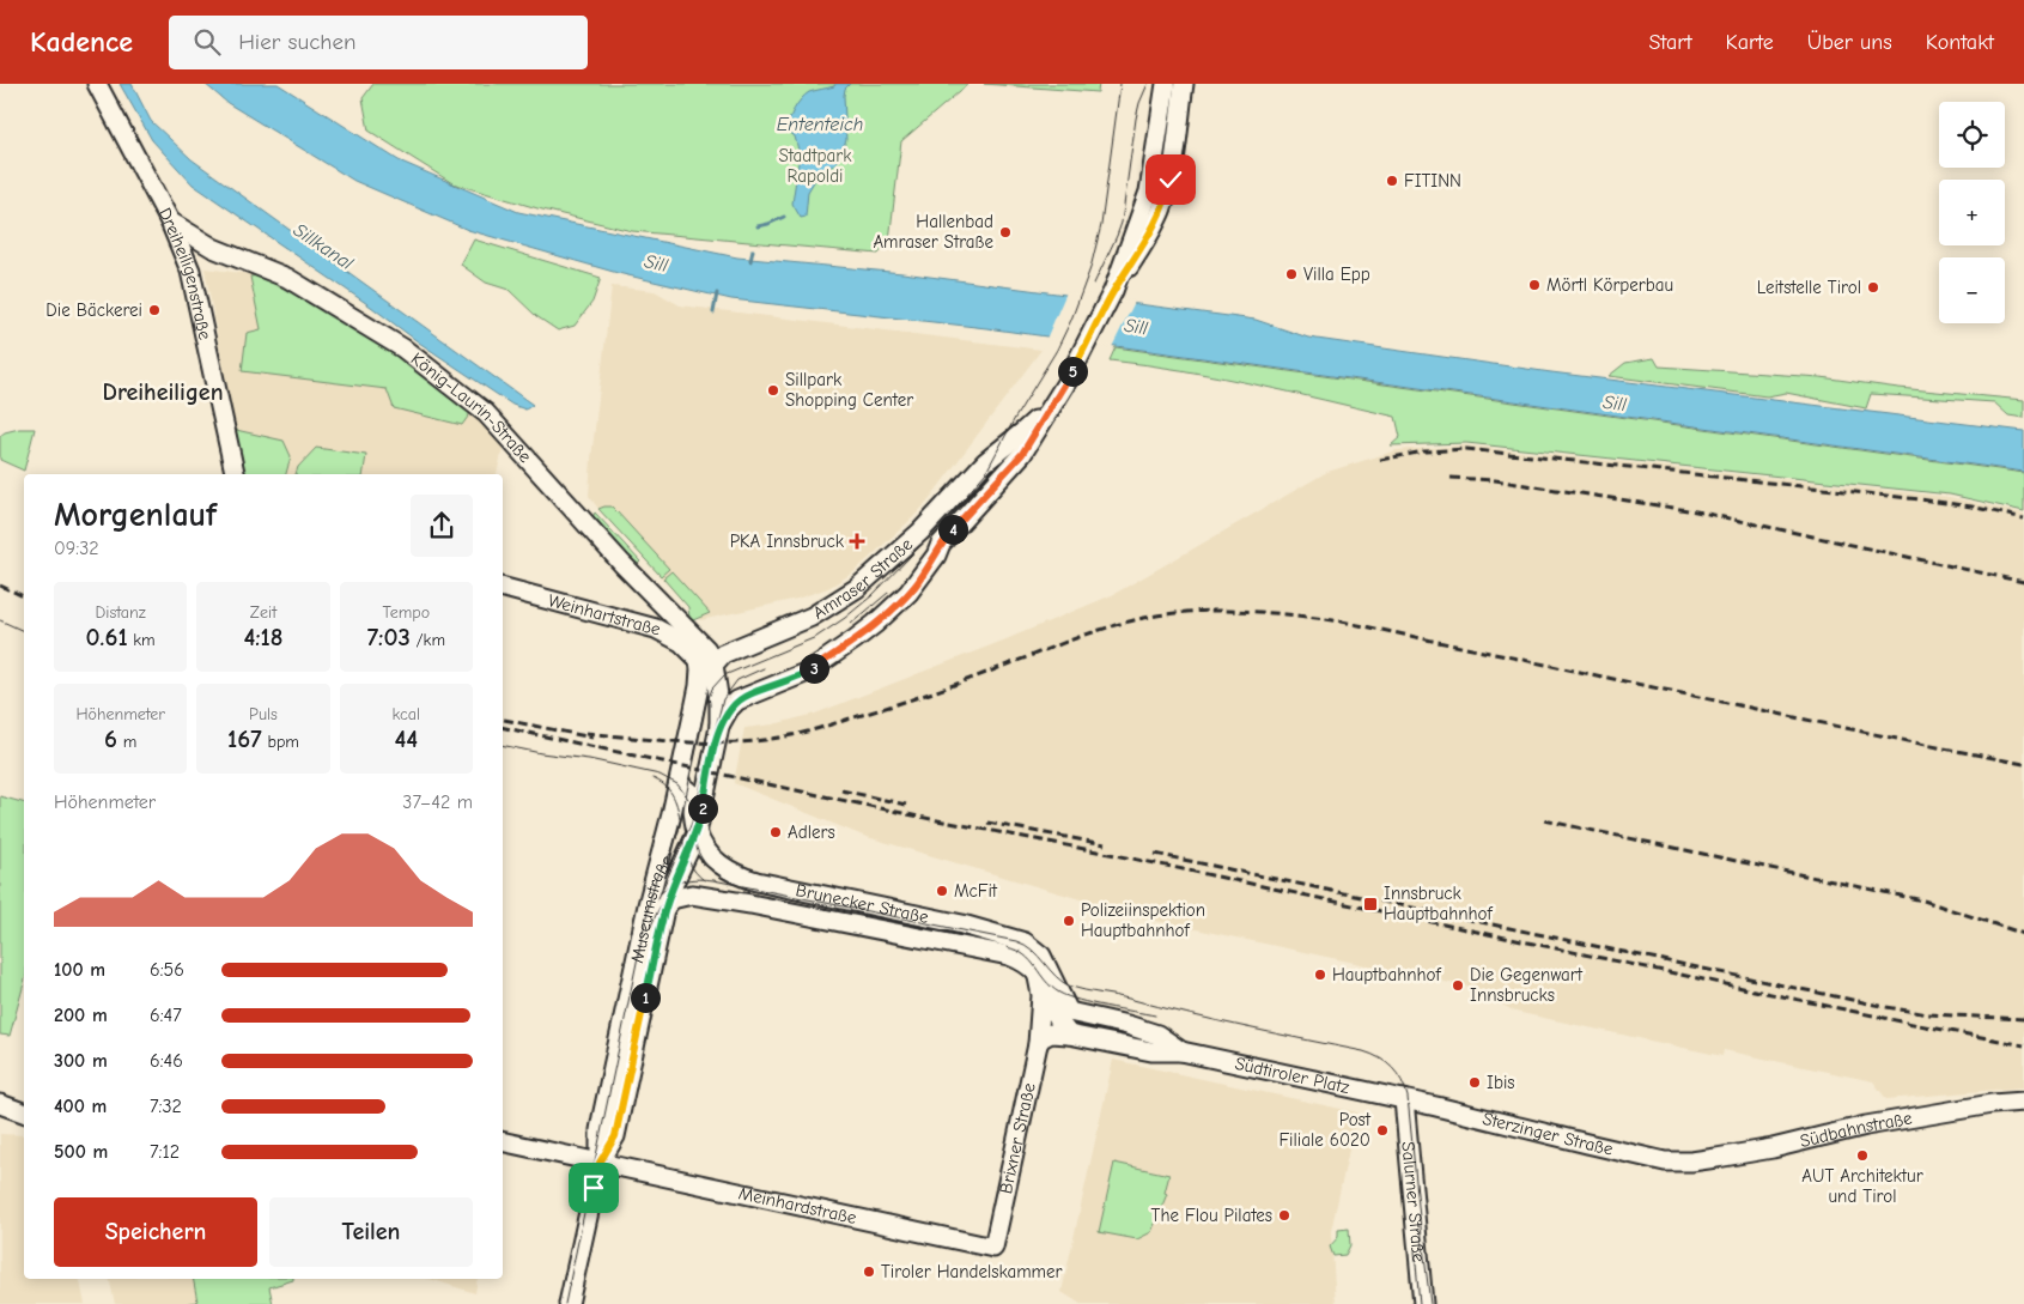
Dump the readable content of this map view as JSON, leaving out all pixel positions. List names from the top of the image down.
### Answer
{
  "streets": {
    "street": [
      "Dreiheiligenstraße",
      "König-Laurin-Straße",
      "Amraser Straße",
      "Weinhartstraße",
      "Brunecker Straße",
      "Museumstraße",
      "Südtiroler Platz",
      "Südbahnstraße",
      "Sterzinger Straße",
      "Brixner Straße",
      "Salurner Straße",
      "Meinhardstraße"
    ]
  },
  "crossings": [
    ["Dreiheiligenstraße", "König-Laurin-Straße"],
    ["König-Laurin-Straße", "Amraser Straße"],
    ["König-Laurin-Straße", "Weinhartstraße"],
    ["König-Laurin-Straße", "Museumstraße"],
    ["Amraser Straße", "Weinhartstraße"],
    ["Amraser Straße", "Museumstraße"],
    ["Weinhartstraße", "Museumstraße"],
    ["Brunecker Straße", "Museumstraße"],
    ["Museumstraße", "Meinhardstraße"],
    ["Südtiroler Platz", "Sterzinger Straße"],
    ["Südtiroler Platz", "Brixner Straße"],
    ["Südtiroler Platz", "Salurner Straße"],
    ["Südbahnstraße", "Sterzinger Straße"],
    ["Sterzinger Straße", "Salurner Straße"],
    ["Brixner Straße", "Meinhardstraße"]
  ],
  "districts": ["Dreiheiligen"],
  "water": ["Ententeich", "Sillkanal", "Sill"],
  "parks": ["Stadtpark Rapoldi"],
  "places": {
    "other": [
      "FITINN",
      "Hallenbad Amraser Straße",
      "Villa Epp",
      "Mörtl Körperbau",
      "Leitstelle Tirol",
      "Die Bäckerei",
      "Sillpark Shopping Center",
      "Adlers",
      "McFit",
      "Polizeiinspektion Hauptbahnhof",
      "Hauptbahnhof",
      "Die Gegenwart Innsbrucks",
      "Ibis",
      "Post Filiale 6020",
      "AUT Architektur und Tirol",
      "The Flou Pilates",
      "Tiroler Handelskammer"
    ],
    "health": ["PKA Innsbruck"],
    "transit": ["Innsbruck Hauptbahnhof"]
  },
  "page": {
    "header": "Kadence",
    "search": "Hier suchen",
    "nav": [
      "Start",
      "Karte",
      "Über uns",
      "Kontakt"
    ],
    "map_buttons": ["+", "−"],
    "pins": [
      "5",
      "4",
      "3",
      "2",
      "1"
    ],
    "heading": ["Morgenlauf", "09:32"],
    "stats": [
      ["Distanz", "0.61 km"],
      ["Zeit", "4:18"],
      ["Tempo", "7:03 /km"],
      ["Höhenmeter", "6 m"],
      ["Puls", "167 bpm"],
      ["kcal", "44"]
    ],
    "chart": ["Höhenmeter", "37–42 m"],
    "list": [
      {
        "name": "100 m",
        "note": "6:56"
      },
      {
        "name": "200 m",
        "note": "6:47"
      },
      {
        "name": "300 m",
        "note": "6:46"
      },
      {
        "name": "400 m",
        "note": "7:32"
      },
      {
        "name": "500 m",
        "note": "7:12"
      }
    ],
    "buttons": ["Speichern", "Teilen"]
  }
}
